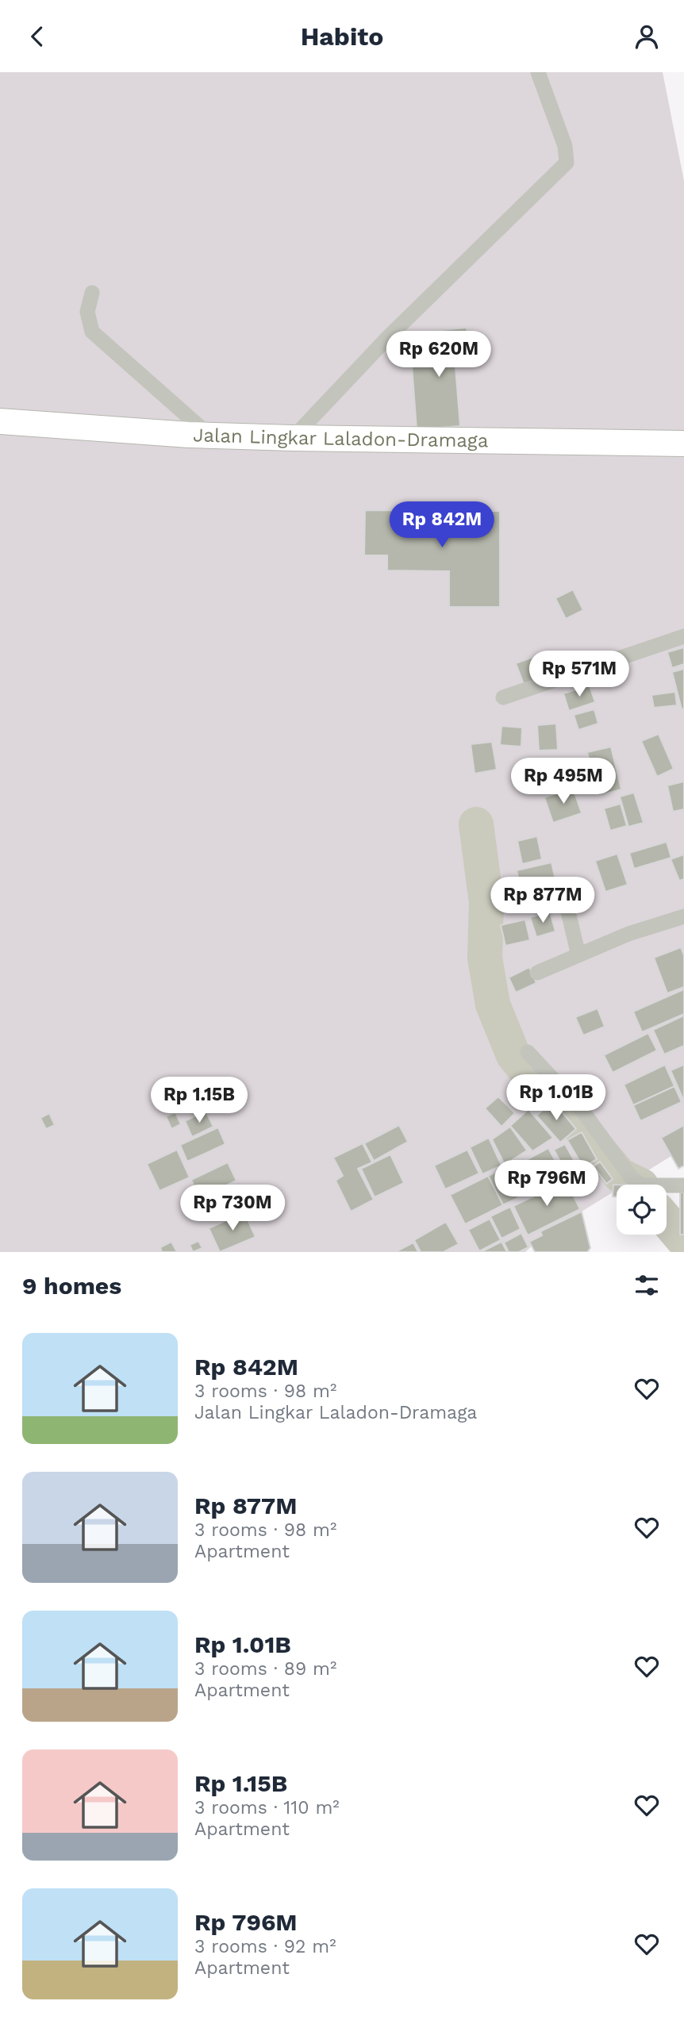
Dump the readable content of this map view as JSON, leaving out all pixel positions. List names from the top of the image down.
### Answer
{
  "streets": {
    "main road": ["Jalan Lingkar Laladon-Dramaga"]
  },
  "page": {
    "header": "Habito",
    "price": [
      "Rp 620M",
      "Rp 842M",
      "Rp 571M",
      "Rp 495M",
      "Rp 877M",
      "Rp 1.01B",
      "Rp 1.15B",
      "Rp 796M",
      "Rp 730M"
    ],
    "heading": "9 homes",
    "list": [
      {
        "name": "Rp 842M",
        "note": "3 rooms · 98 m² · Jalan Lingkar Laladon-Dramaga"
      },
      {
        "name": "Rp 877M",
        "note": "3 rooms · 98 m² · Apartment"
      },
      {
        "name": "Rp 1.01B",
        "note": "3 rooms · 89 m² · Apartment"
      },
      {
        "name": "Rp 1.15B",
        "note": "3 rooms · 110 m² · Apartment"
      },
      {
        "name": "Rp 796M",
        "note": "3 rooms · 92 m² · Apartment"
      }
    ]
  }
}
